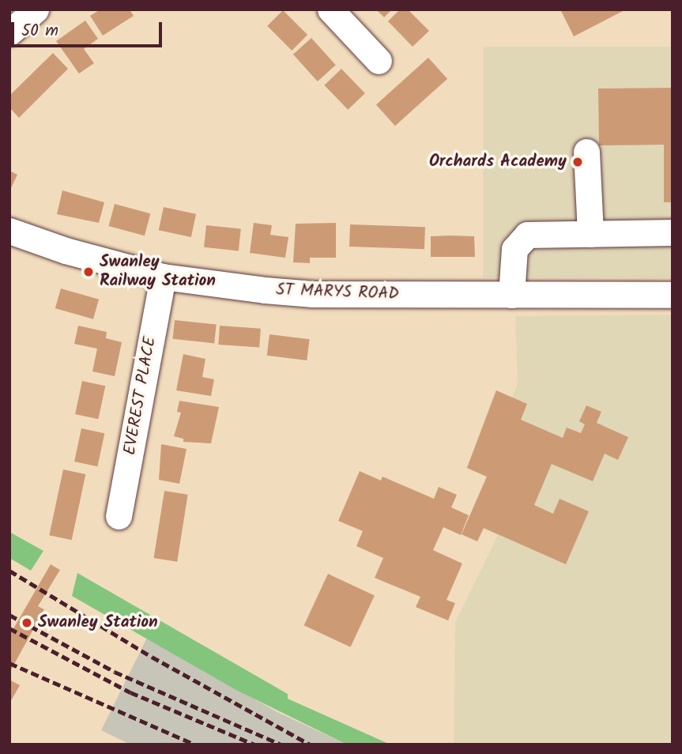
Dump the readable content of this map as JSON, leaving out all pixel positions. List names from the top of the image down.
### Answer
{
  "streets": {
    "street": ["ST MARYS ROAD", "EVEREST PLACE"]
  },
  "crossings": [
    ["ST MARYS ROAD", "EVEREST PLACE"]
  ],
  "places": ["Orchards Academy", "Swanley Railway Station", "Swanley Station"],
  "scale_bar": "50 m"
}
